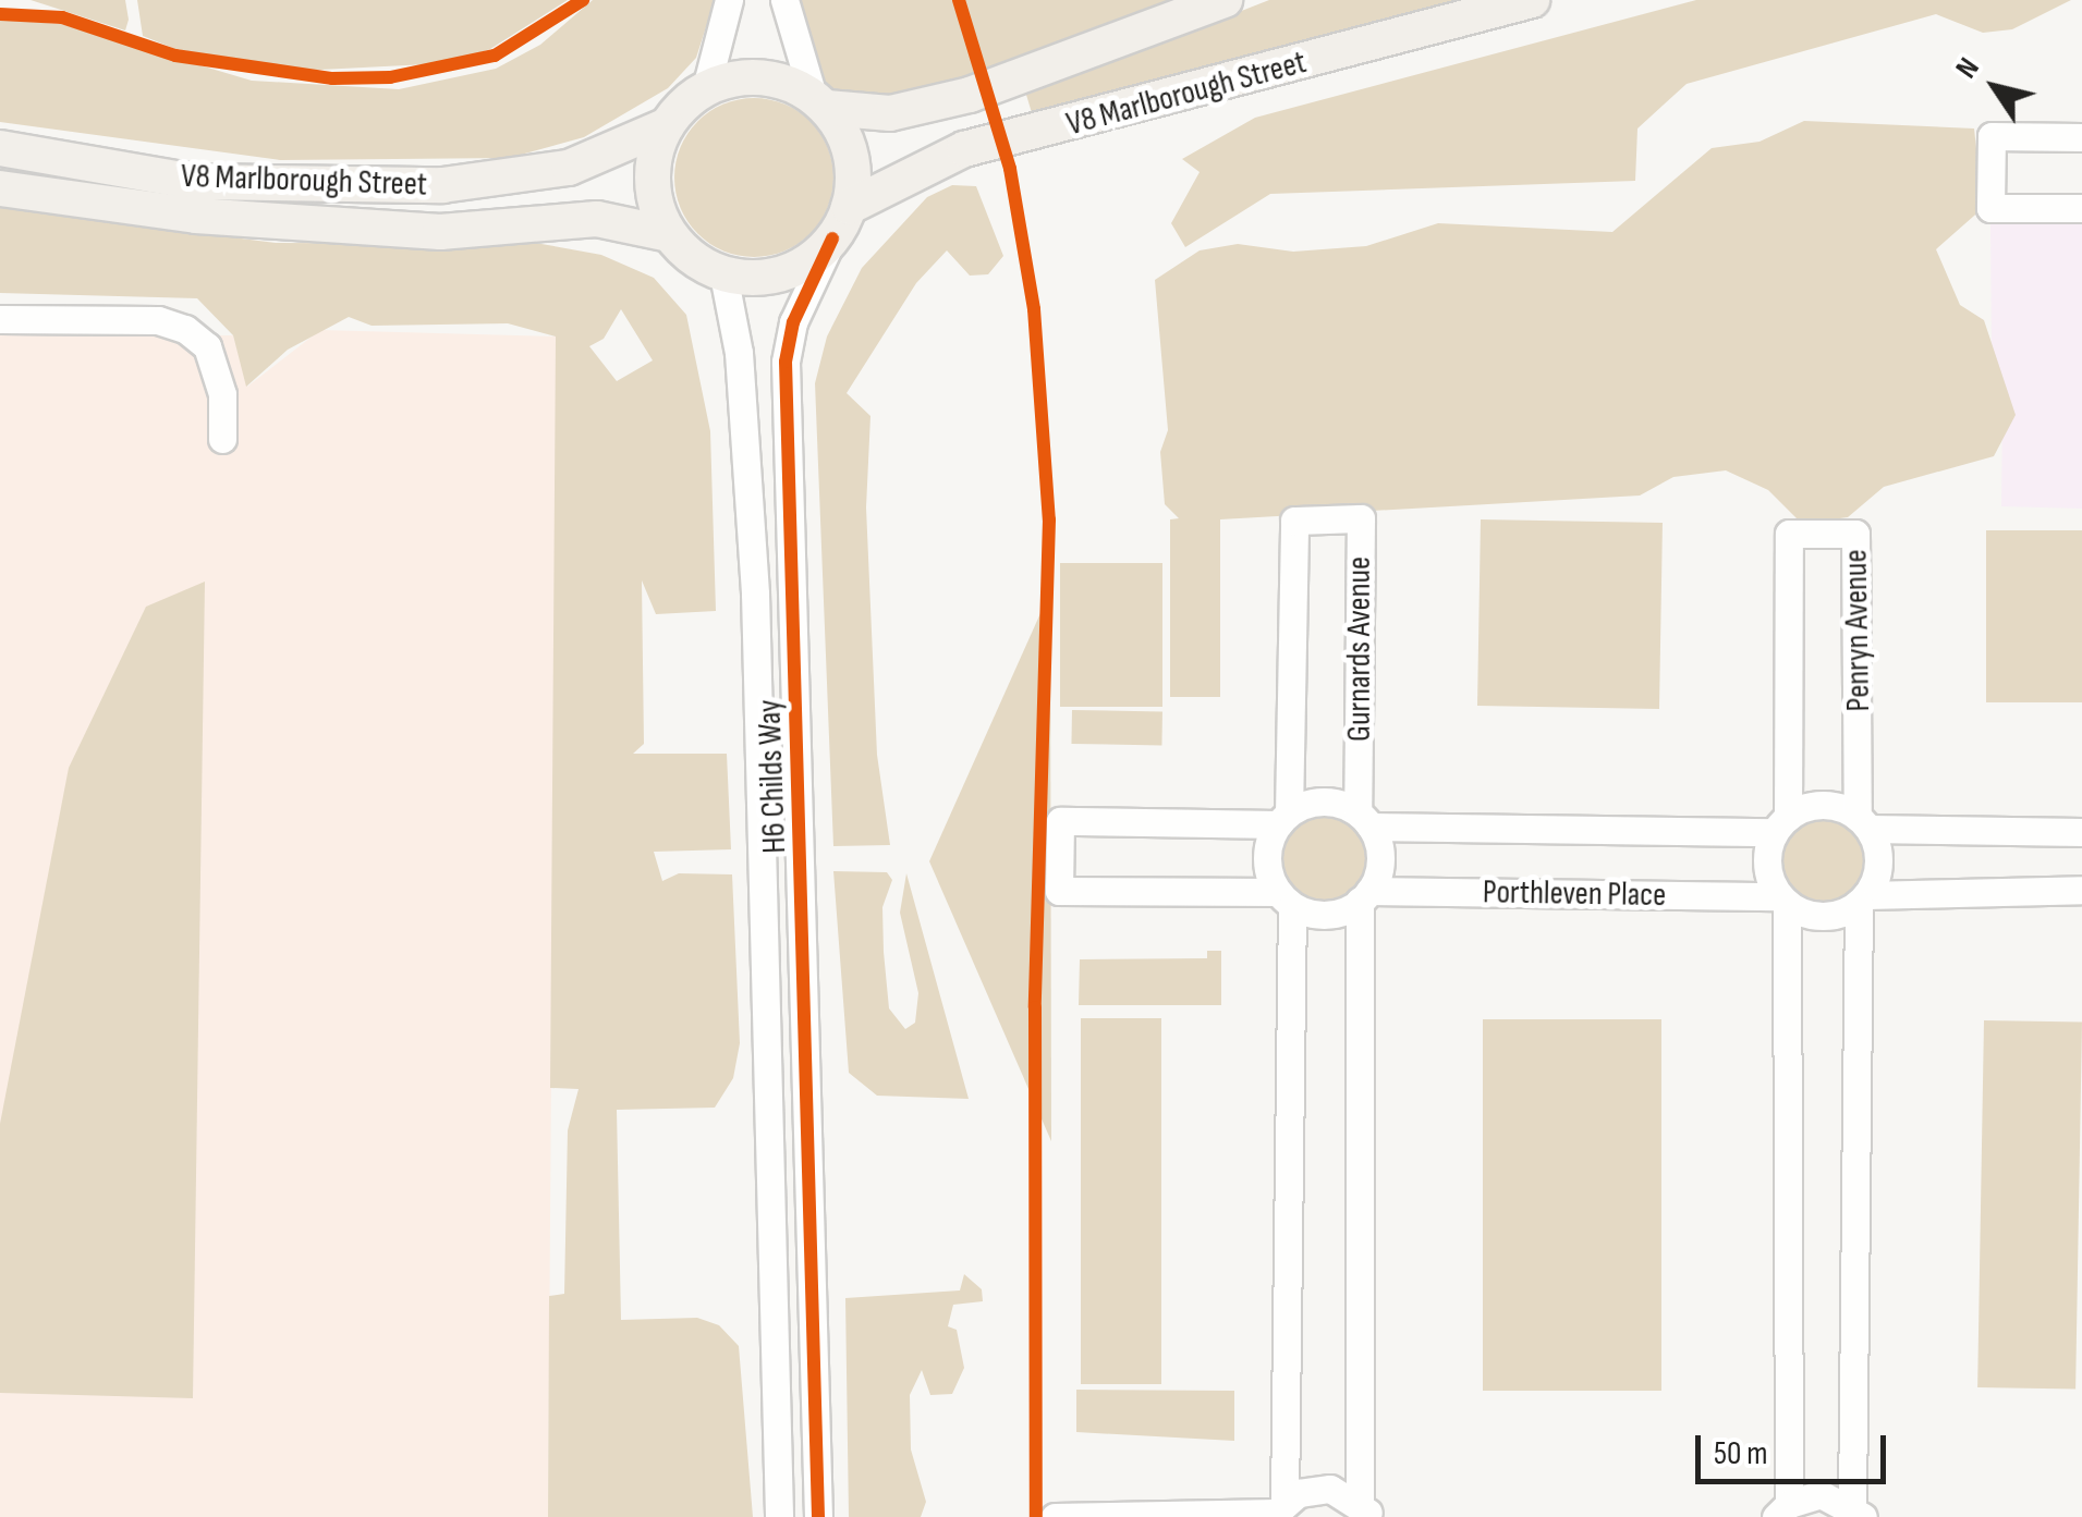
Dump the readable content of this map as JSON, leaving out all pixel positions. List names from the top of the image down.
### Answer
{
  "streets": {
    "main road": ["V8 Marlborough Street"],
    "street": [
      "Penryn Avenue",
      "Gurnards Avenue",
      "H6 Childs Way",
      "Porthleven Place"
    ]
  },
  "crossings": [
    ["V8 Marlborough Street", "H6 Childs Way"],
    ["Penryn Avenue", "Porthleven Place"],
    ["Gurnards Avenue", "Porthleven Place"]
  ],
  "scale_bar": "50 m",
  "north": "top left"
}
